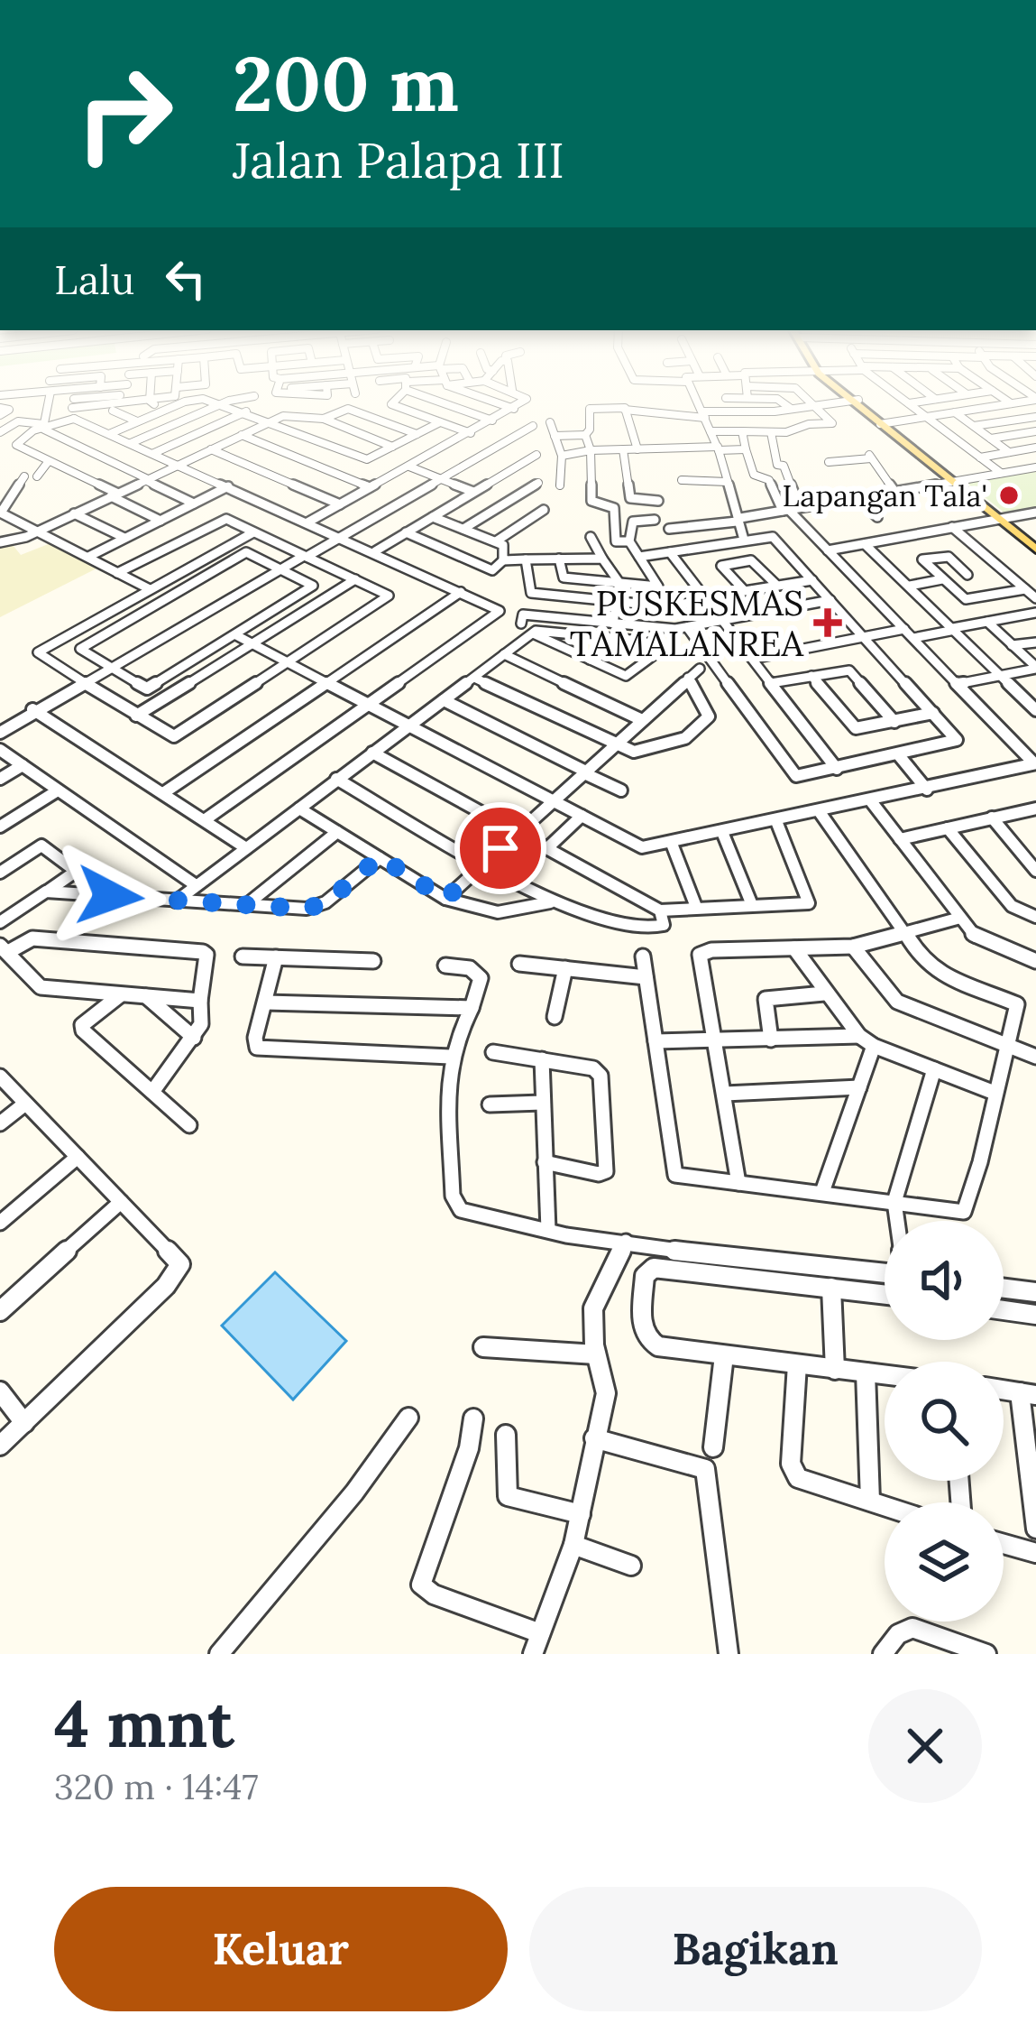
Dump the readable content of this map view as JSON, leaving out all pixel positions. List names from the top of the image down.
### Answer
{
  "places": {
    "other": ["Lapangan Tala'"],
    "health": ["PUSKESMAS TAMALANREA"]
  },
  "page": {
    "turn": ["200 m", "Jalan Palapa III"],
    "then": "Lalu",
    "heading": ["4 mnt", "320 m · 14:47"],
    "buttons": ["Keluar", "Bagikan"]
  }
}
